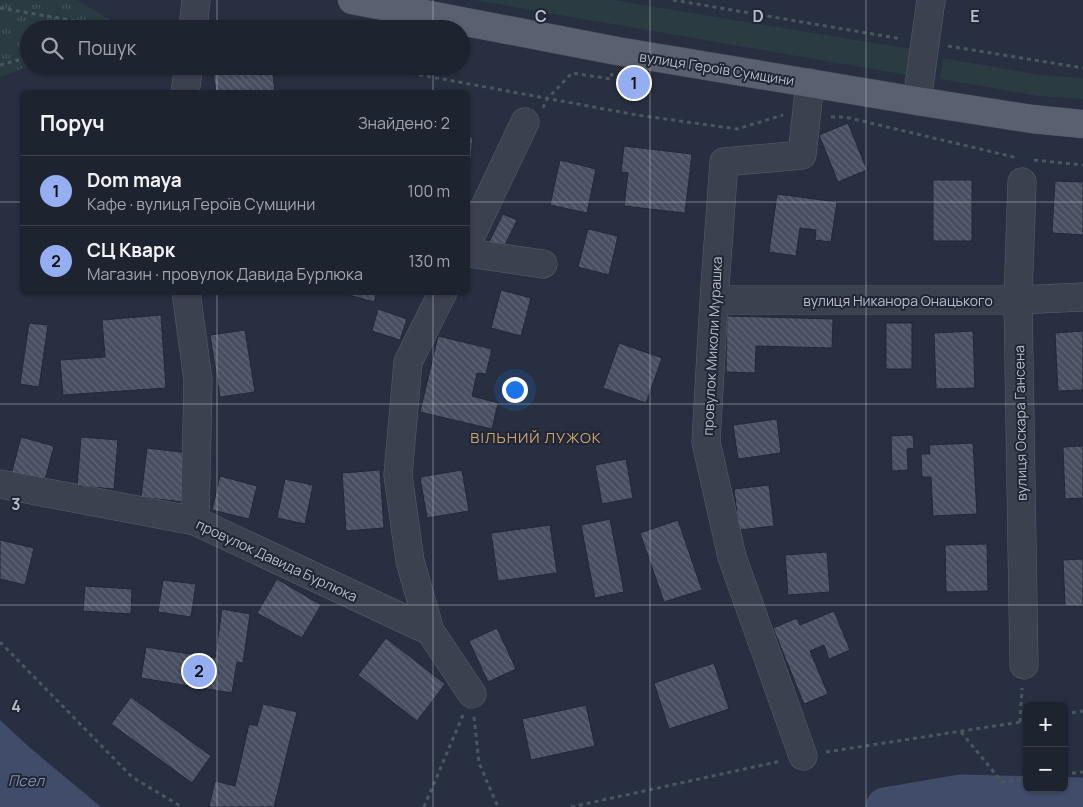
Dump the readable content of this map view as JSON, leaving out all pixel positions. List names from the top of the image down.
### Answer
{
  "streets": {
    "main road": ["вулиця Героїв Сумщини"],
    "street": [
      "вулиця Никанора Онацького",
      "провулок Миколи Мурашка",
      "вулиця Оскара Гансена",
      "провулок Давида Бурлюка"
    ]
  },
  "crossings": [
    ["вулиця Героїв Сумщини", "провулок Миколи Мурашка"],
    ["вулиця Никанора Онацького", "провулок Миколи Мурашка"],
    ["вулиця Никанора Онацького", "вулиця Оскара Гансена"]
  ],
  "districts": ["ВІЛЬНИЙ ЛУЖОК"],
  "water": ["Псел"],
  "page": {
    "search": "Пошук",
    "pins": ["1", "2"],
    "heading": ["Поруч", "Знайдено: 2"],
    "list": [
      {
        "mark": "1",
        "name": "Dom maya",
        "note": "Кафе · вулиця Героїв Сумщини",
        "value": "100 m"
      },
      {
        "mark": "2",
        "name": "СЦ Кварк",
        "note": "Магазин · провулок Давида Бурлюка",
        "value": "130 m"
      }
    ],
    "map_buttons": ["+", "−"]
  },
  "grid": {
    "columns": ["C", "D", "E"],
    "rows": ["3", "4"]
  }
}
